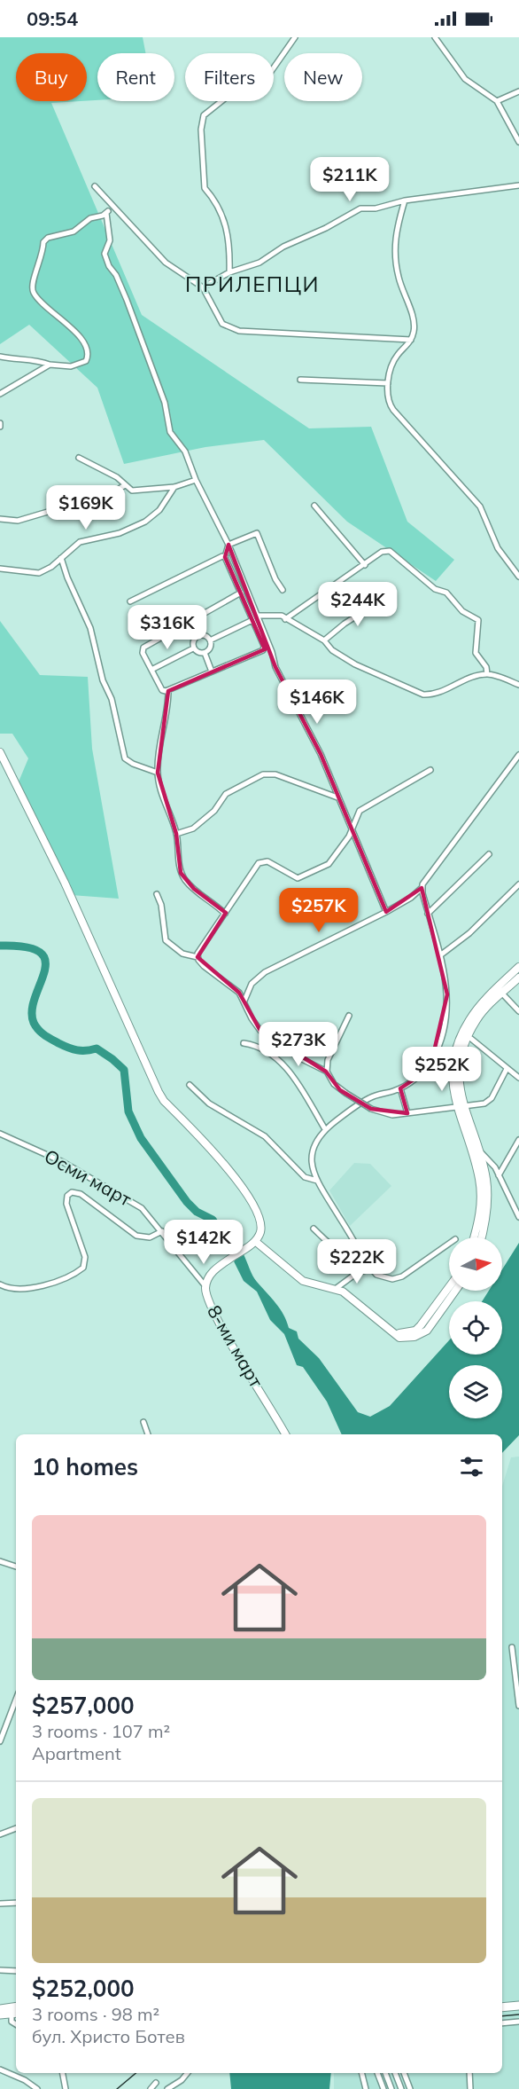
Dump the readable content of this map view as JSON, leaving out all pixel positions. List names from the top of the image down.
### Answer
{
  "streets": {
    "main road": ["8-ми март"],
    "street": ["Осми март"]
  },
  "crossings": [
    ["Осми март", "8-ми март"]
  ],
  "districts": ["ПРИЛЕПЦИ"],
  "north": "right",
  "page": {
    "status": "09:54",
    "chip": [
      "Buy",
      "Rent",
      "Filters",
      "New"
    ],
    "price": [
      "$211K",
      "$169K",
      "$244K",
      "$316K",
      "$146K",
      "$257K",
      "$273K",
      "$252K",
      "$142K",
      "$222K"
    ],
    "heading": "10 homes",
    "list": [
      {
        "name": "$257,000",
        "note": "3 rooms · 107 m² · Apartment"
      },
      {
        "name": "$252,000",
        "note": "3 rooms · 98 m² · бул. Христо Ботев"
      }
    ]
  }
}
